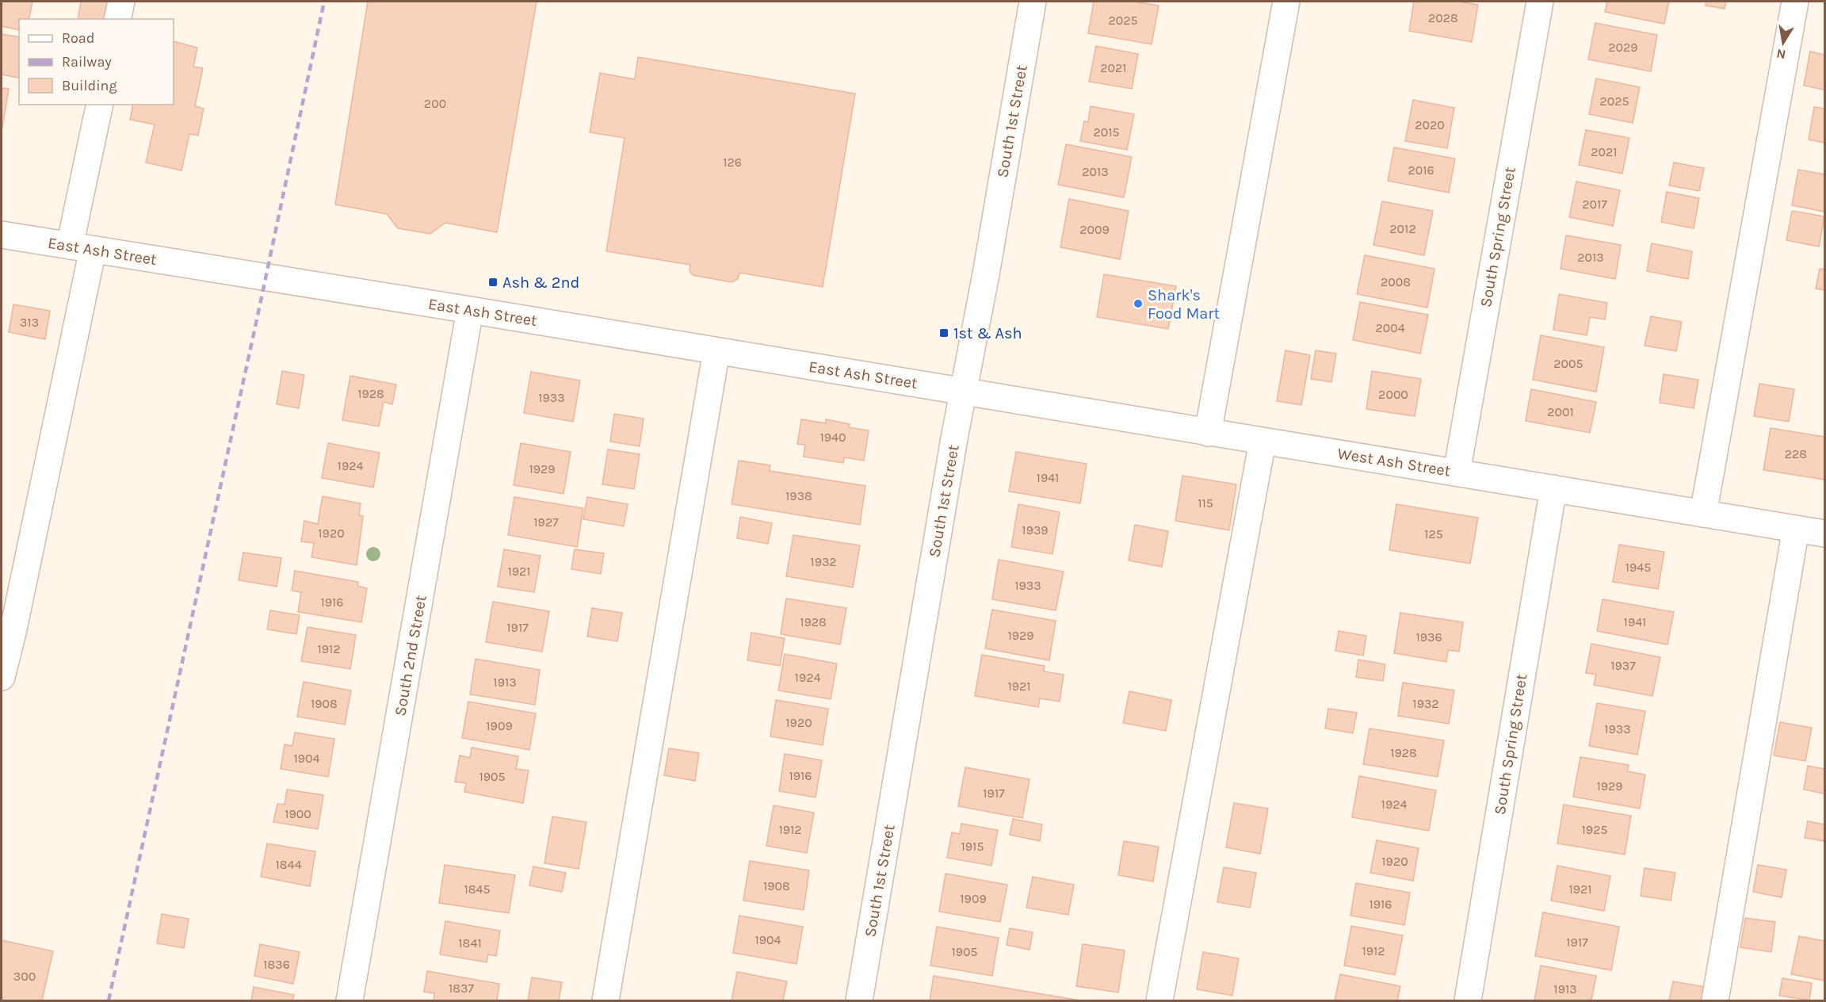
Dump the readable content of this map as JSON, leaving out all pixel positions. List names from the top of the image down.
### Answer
{
  "streets": {
    "street": [
      "South 1st Street",
      "South Spring Street",
      "East Ash Street",
      "West Ash Street",
      "South 2nd Street"
    ]
  },
  "crossings": [
    ["South 1st Street", "East Ash Street"],
    ["South 1st Street", "West Ash Street"],
    ["South Spring Street", "West Ash Street"],
    ["East Ash Street", "West Ash Street"],
    ["East Ash Street", "South 2nd Street"]
  ],
  "places": {
    "transit": ["Ash & 2nd", "1st & Ash"],
    "other": ["Shark's Food Mart"]
  },
  "house_numbers": [
    "2028",
    "2025",
    "2029",
    "2021",
    "2025",
    "200",
    "2020",
    "2015",
    "2021",
    "126",
    "2016",
    "2013",
    "2017",
    "2012",
    "2009",
    "2013",
    "2008",
    "313",
    "2004",
    "2005",
    "1928",
    "2000",
    "1933",
    "2001",
    "1940",
    "228",
    "1924",
    "1929",
    "1941",
    "1938",
    "115",
    "1927",
    "1939",
    "1920",
    "125",
    "1932",
    "1945",
    "1921",
    "1933",
    "1916",
    "1928",
    "1941",
    "1917",
    "1929",
    "1936",
    "1912",
    "1937",
    "1924",
    "1913",
    "1921",
    "1908",
    "1932",
    "1920",
    "1909",
    "1933",
    "1928",
    "1904",
    "1916",
    "1905",
    "1929",
    "1917",
    "1924",
    "1900",
    "1912",
    "1925",
    "1915",
    "1920",
    "1844",
    "1908",
    "1845",
    "1921",
    "1909",
    "1916",
    "1904",
    "1917",
    "1841",
    "1912",
    "1905",
    "1836",
    "300",
    "1837",
    "1913"
  ],
  "legend": ["Road", "Railway", "Building"],
  "north": "bottom"
}
